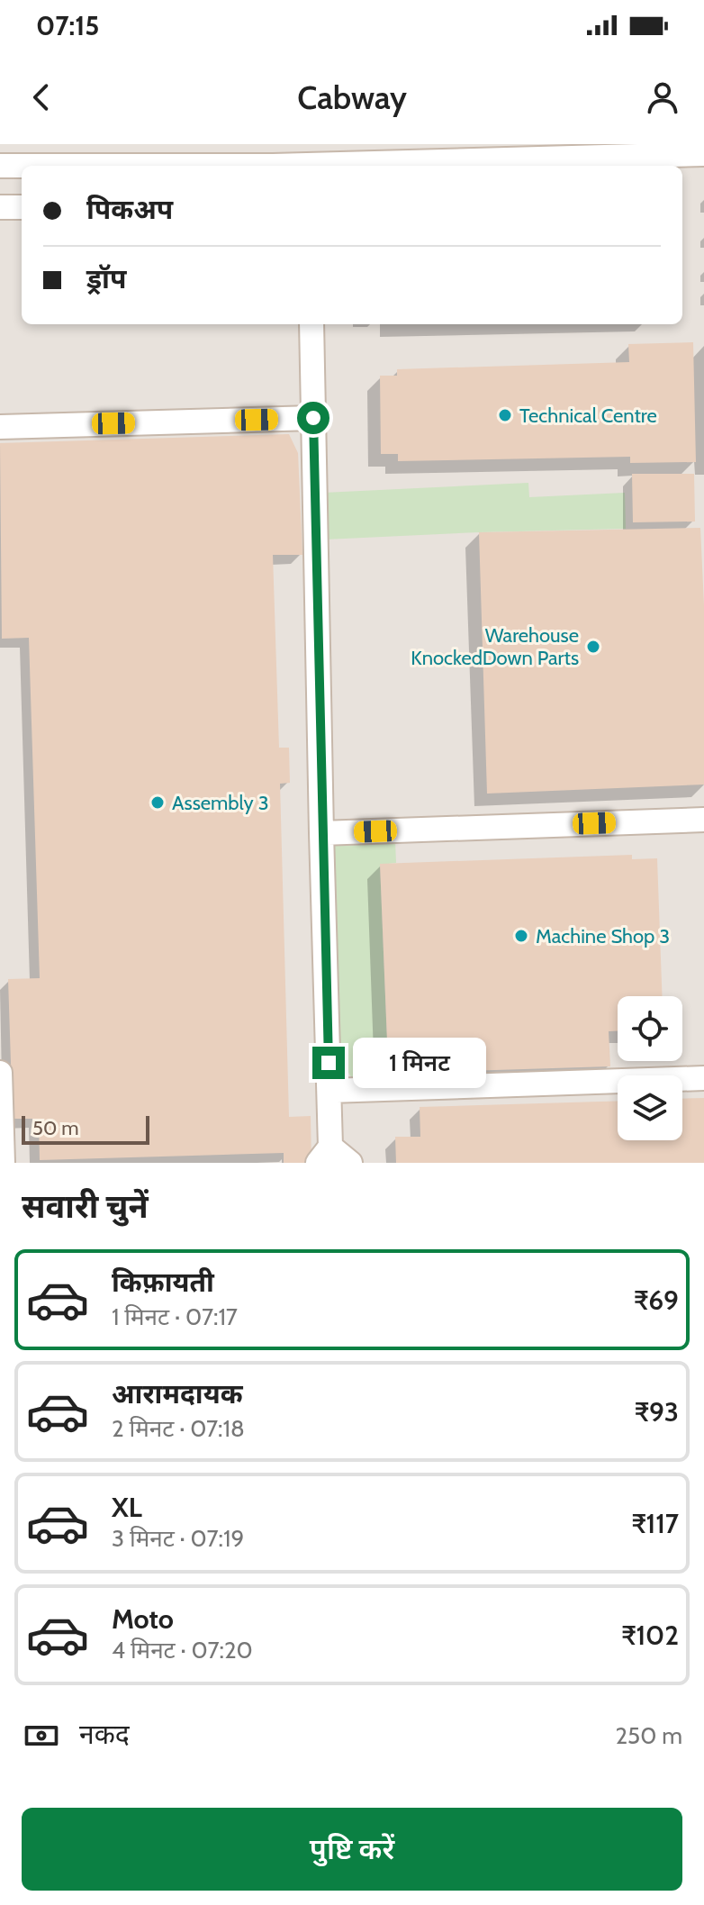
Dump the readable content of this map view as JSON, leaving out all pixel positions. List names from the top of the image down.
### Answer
{
  "places": [
    "Technical Centre",
    "Warehouse KnockedDown Parts",
    "Assembly 3",
    "Machine Shop 3"
  ],
  "scale_bar": "50 m",
  "page": {
    "status": "07:15",
    "header": "Cabway",
    "banner": ["पिकअप", "ड्रॉप"],
    "bubble": "1 मिनट",
    "scale": "50 m",
    "heading": "सवारी चुनें",
    "list": [
      {
        "name": "किफ़ायती",
        "note": "1 मिनट · 07:17",
        "value": "₹69"
      },
      {
        "name": "आरामदायक",
        "note": "2 मिनट · 07:18",
        "value": "₹93"
      },
      {
        "name": "XL",
        "note": "3 मिनट · 07:19",
        "value": "₹117"
      },
      {
        "name": "Moto",
        "note": "4 मिनट · 07:20",
        "value": "₹102"
      }
    ],
    "pay": ["नकद", "250 m"],
    "buttons": "पुष्टि करें"
  }
}
